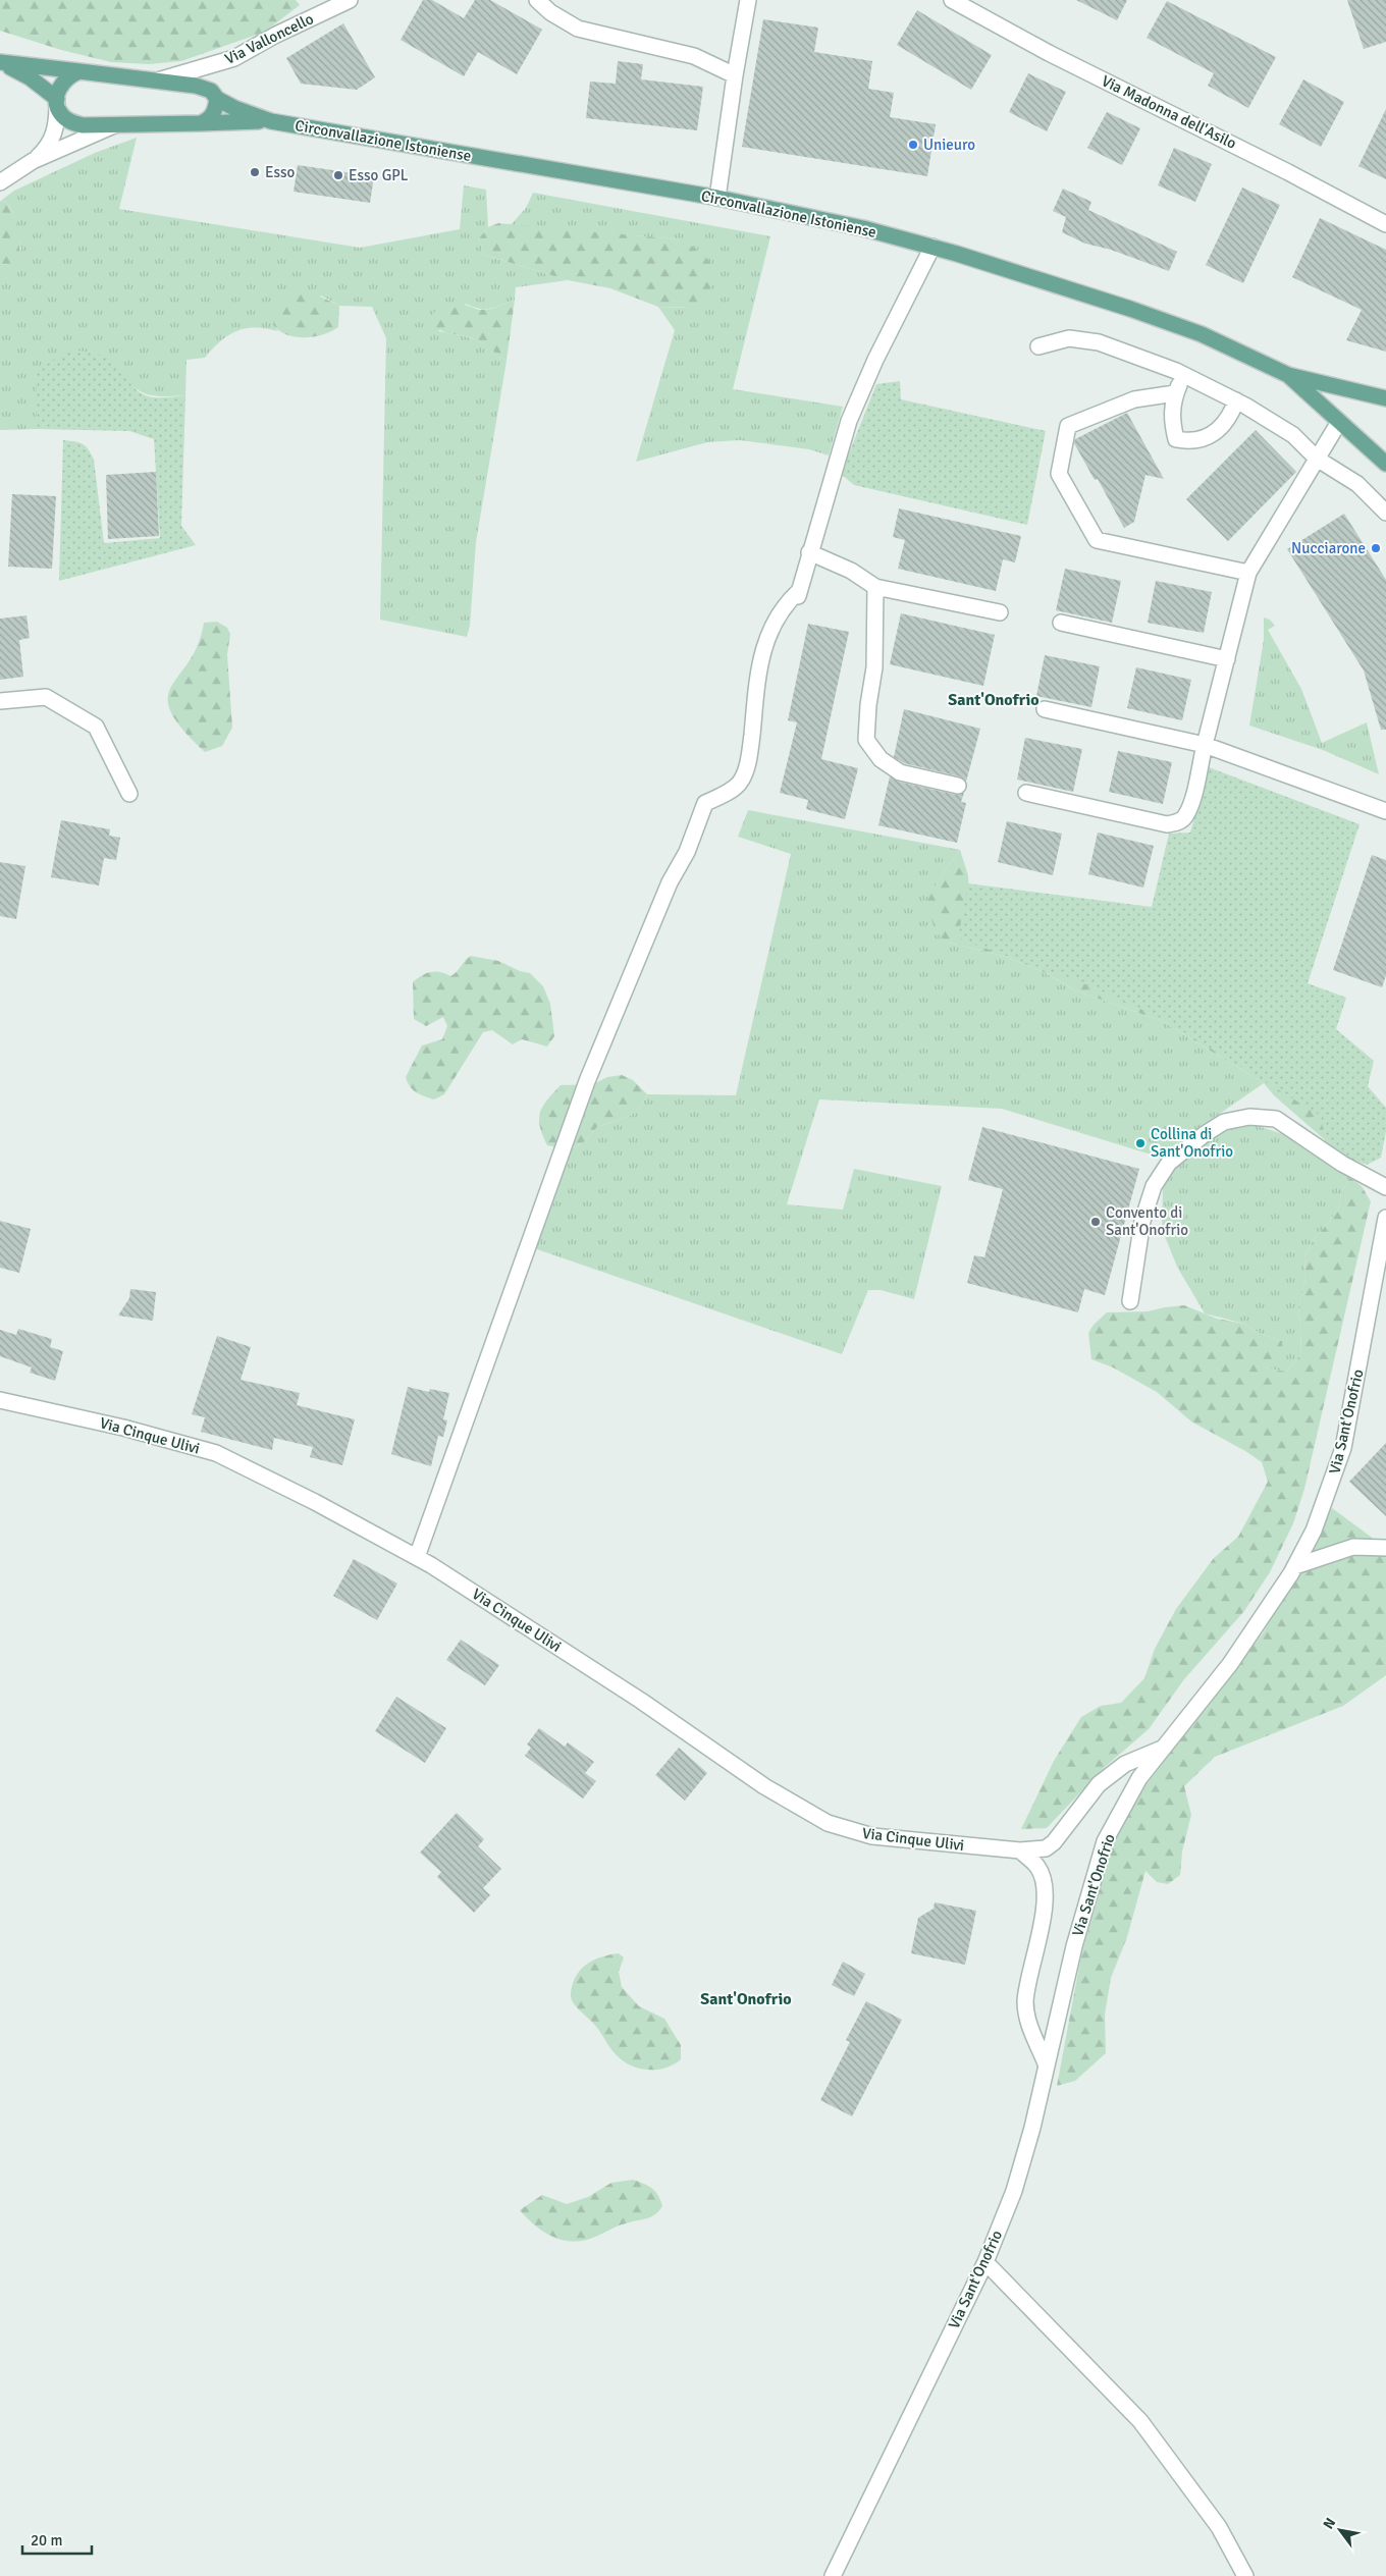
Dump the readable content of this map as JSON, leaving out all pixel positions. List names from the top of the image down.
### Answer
{
  "streets": {
    "main road": ["Circonvallazione Istoniense"],
    "street": [
      "Via Valloncello",
      "Via Madonna dell'Asilo",
      "Via Sant'Onofrio",
      "Via Cinque Ulivi"
    ]
  },
  "crossings": [
    ["Via Valloncello", "Circonvallazione Istoniense"],
    ["Via Sant'Onofrio", "Via Cinque Ulivi"]
  ],
  "districts": ["Sant'Onofrio", "Sant'Onofrio"],
  "places": [
    "Unieuro",
    "Esso",
    "Esso GPL",
    "Nucciarone",
    "Collina di Sant'Onofrio",
    "Convento di Sant'Onofrio"
  ],
  "scale_bar": "20 m",
  "north": "top left"
}
